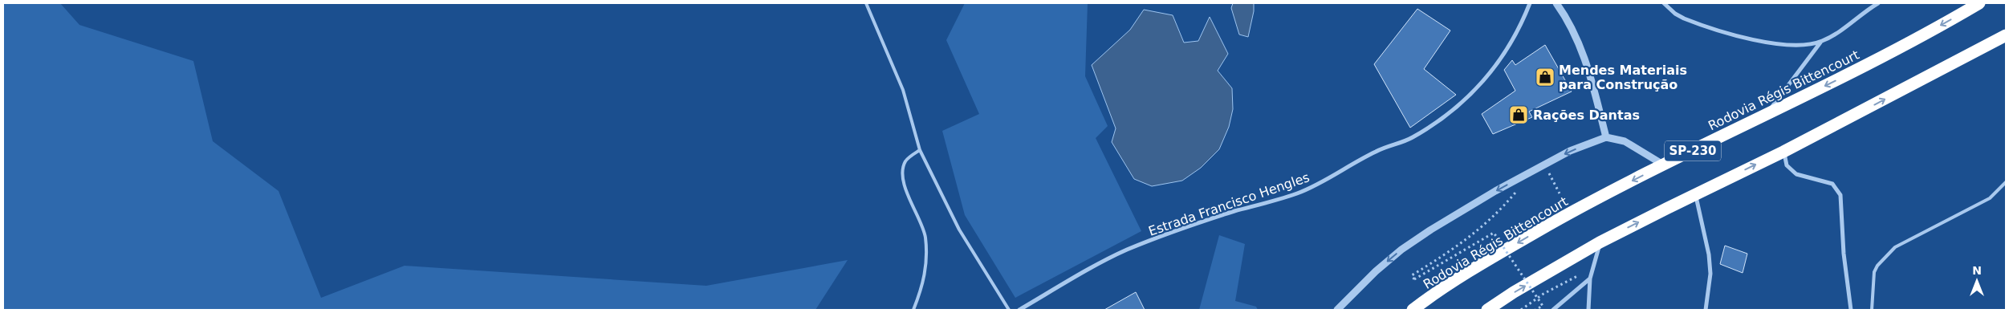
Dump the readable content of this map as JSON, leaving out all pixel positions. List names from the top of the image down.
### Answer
{
  "streets": {
    "highway": ["Rodovia Régis Bittencourt", "SP-230"],
    "street": ["Estrada Francisco Hengles"]
  },
  "places": {
    "shop": ["Mendes Materiais para Construção", "Rações Dantas"]
  },
  "north": "top"
}
